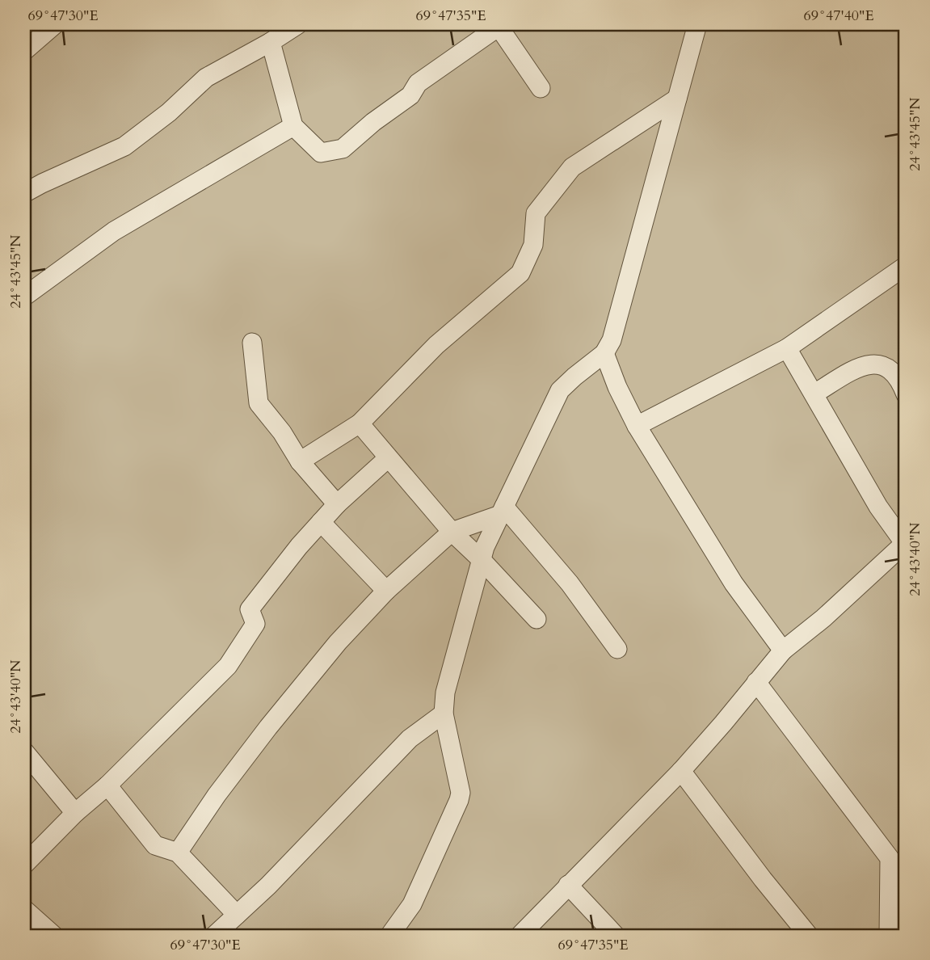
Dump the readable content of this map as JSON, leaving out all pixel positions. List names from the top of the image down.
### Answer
{
  "coordinates": [
    "69°47'30\"E",
    "69°47'35\"E",
    "69°47'40\"E",
    "24°43'45\"N",
    "24°43'40\"N"
  ]
}
